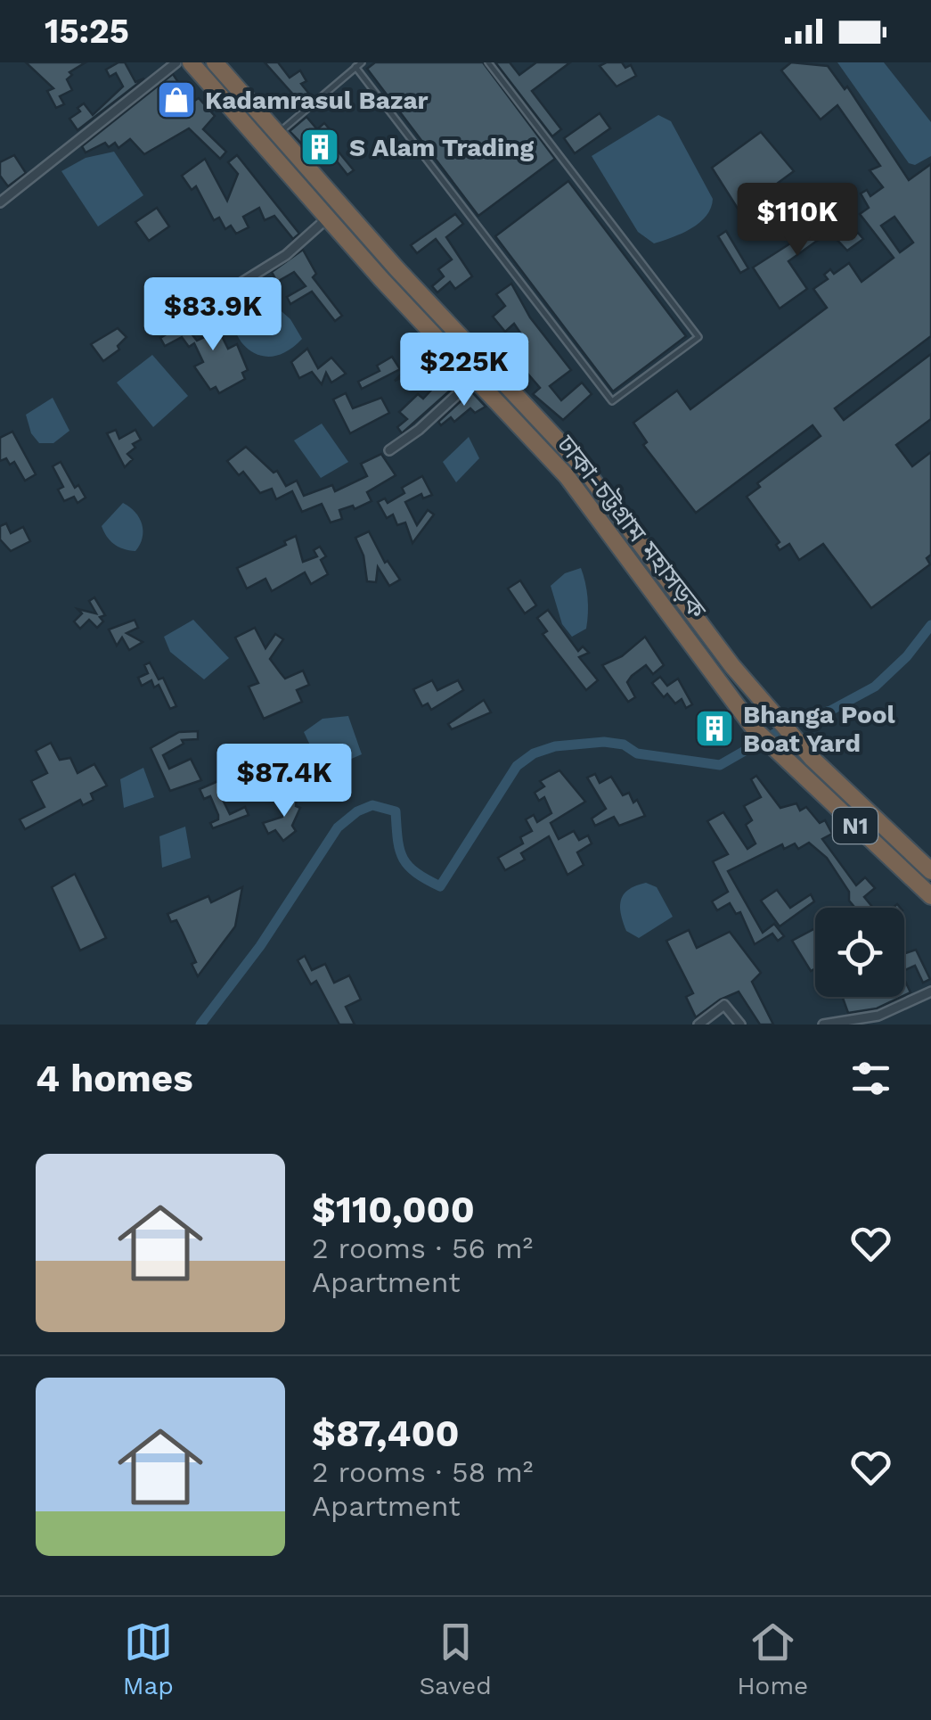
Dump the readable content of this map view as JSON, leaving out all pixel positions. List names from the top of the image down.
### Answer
{
  "streets": {
    "highway": ["ঢাকা-চট্টগ্রাম মহাসড়ক", "N1"]
  },
  "places": {
    "shop": ["Kadamrasul Bazar"],
    "building": ["S Alam Trading", "Bhanga Pool Boat Yard"]
  },
  "page": {
    "status": "15:25",
    "price": [
      "$110K",
      "$83.9K",
      "$225K",
      "$87.4K"
    ],
    "heading": "4 homes",
    "list": [
      {
        "name": "$110,000",
        "note": "2 rooms · 56 m² · Apartment"
      },
      {
        "name": "$87,400",
        "note": "2 rooms · 58 m² · Apartment"
      }
    ],
    "tabs": ["Map", "Saved", "Home"]
  }
}
